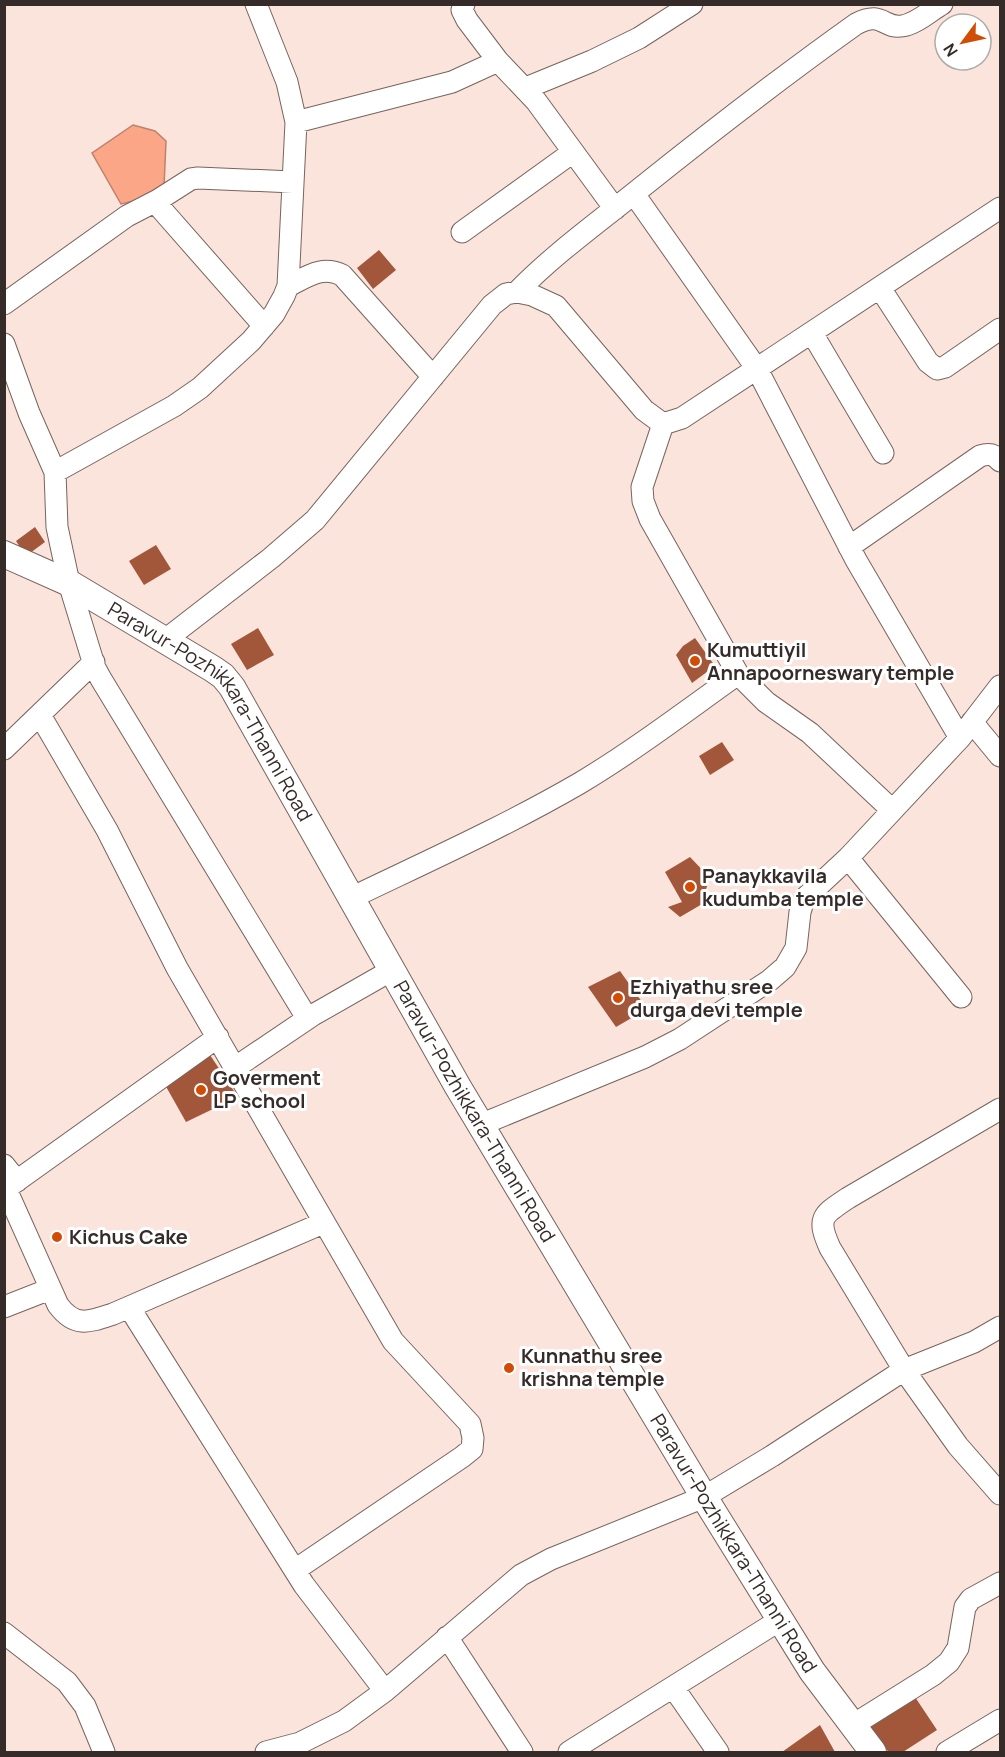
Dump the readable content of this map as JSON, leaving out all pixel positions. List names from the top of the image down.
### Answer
{
  "streets": {
    "main road": ["Paravur-Pozhikkara-Thanni Road"]
  },
  "places": [
    "Kumuttiyil Annapoorneswary temple",
    "Panaykkavila kudumba temple",
    "Ezhiyathu sree durga devi temple",
    "Goverment LP school",
    "Kichus Cake",
    "Kunnathu sree krishna temple"
  ],
  "north": "bottom left"
}
